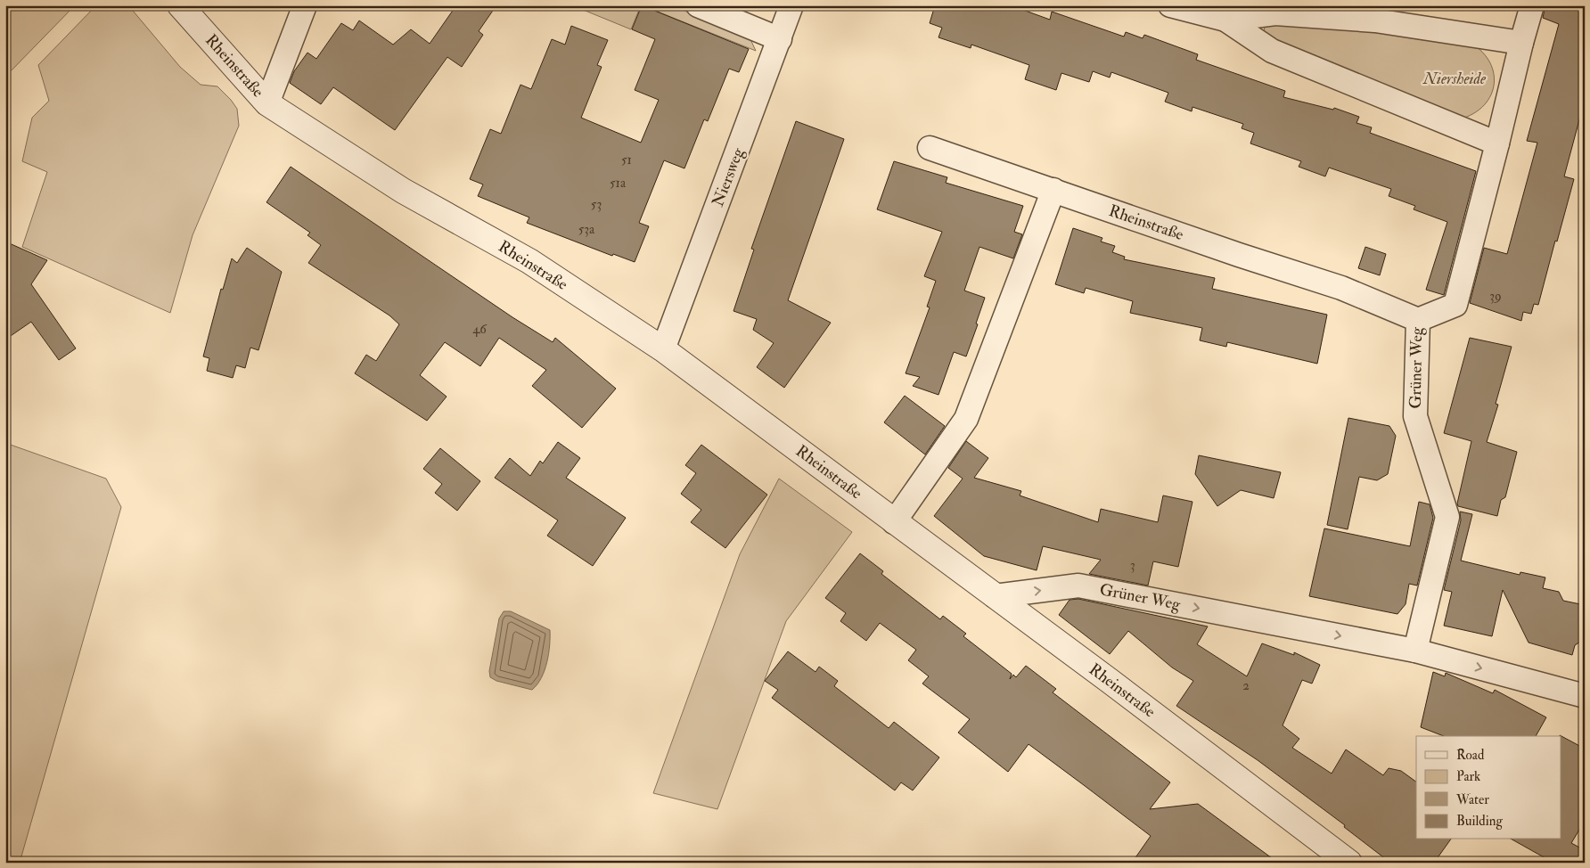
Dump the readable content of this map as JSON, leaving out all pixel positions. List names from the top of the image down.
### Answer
{
  "streets": {
    "street": ["Rheinstraße", "Niersweg", "Grüner Weg"]
  },
  "crossings": [
    ["Rheinstraße", "Niersweg"],
    ["Rheinstraße", "Grüner Weg"]
  ],
  "one_way": ["Grüner Weg"],
  "parks": ["Niersheide"],
  "house_numbers": [
    "51",
    "51a",
    "53",
    "53a",
    "39",
    "46",
    "3",
    "2"
  ],
  "legend": [
    "Road",
    "Park",
    "Water",
    "Building"
  ]
}
